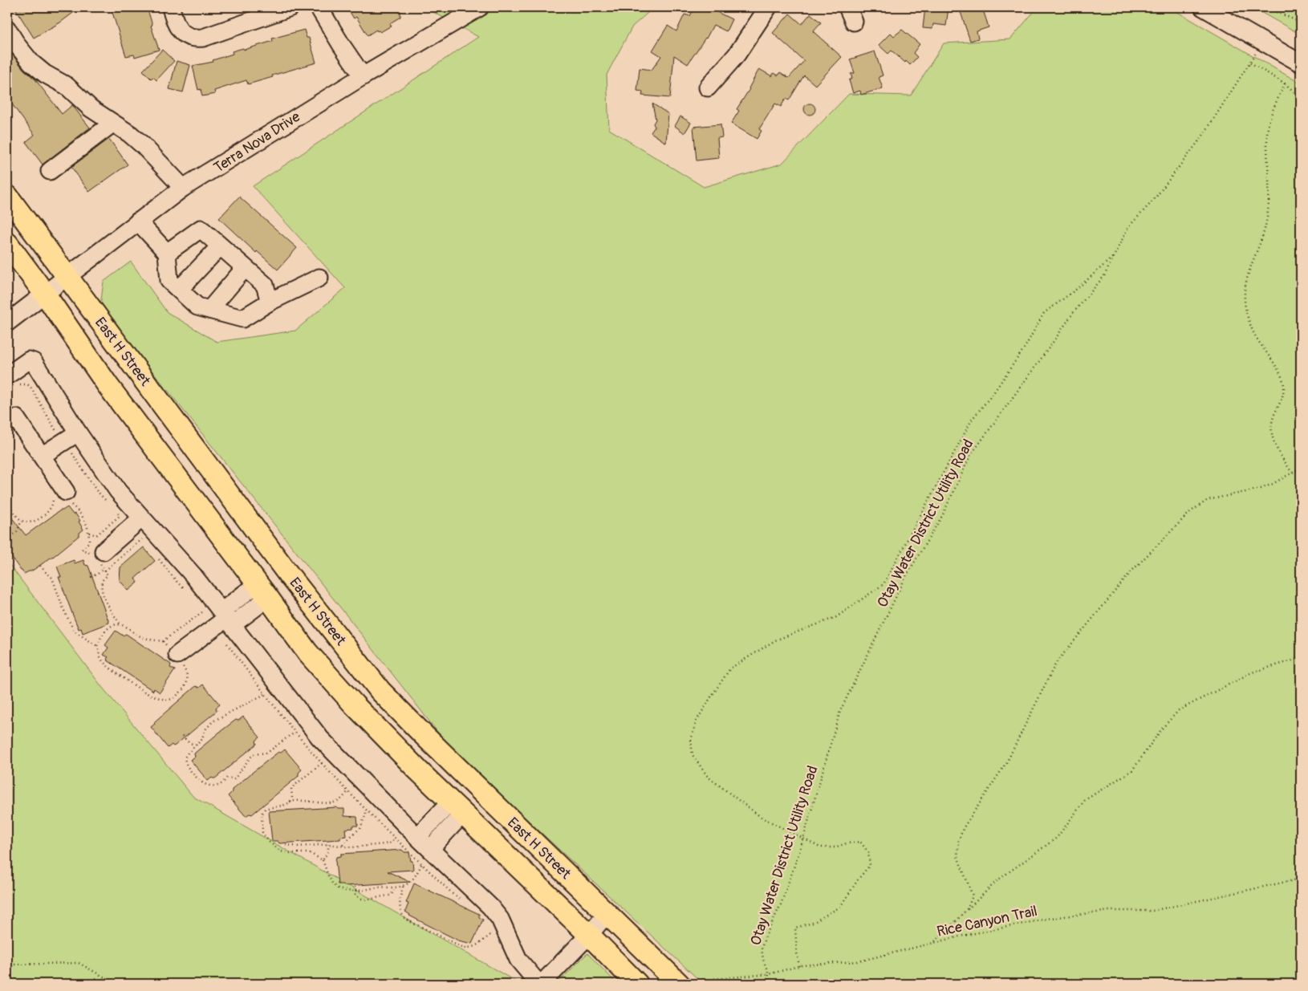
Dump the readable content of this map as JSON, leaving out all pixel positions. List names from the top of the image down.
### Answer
{
  "streets": {
    "main road": ["East H Street"],
    "street": ["Terra Nova Drive"],
    "path": ["Otay Water District Utility Road", "Rice Canyon Trail"]
  },
  "crossings": [
    ["Terra Nova Drive", "East H Street"],
    ["East H Street", "Rice Canyon Trail"],
    ["Otay Water District Utility Road", "Rice Canyon Trail"]
  ]
}
